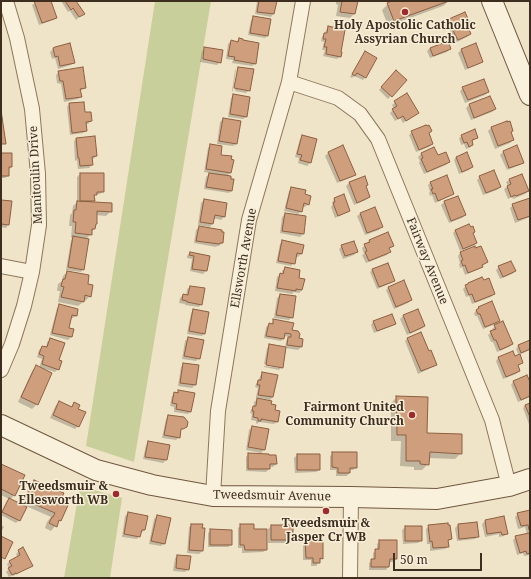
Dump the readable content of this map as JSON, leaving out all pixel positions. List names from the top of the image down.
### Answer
{
  "streets": {
    "street": [
      "Manitoulin Drive",
      "Ellsworth Avenue",
      "Fairway Avenue",
      "Tweedsmuir Avenue"
    ]
  },
  "crossings": [
    ["Ellsworth Avenue", "Fairway Avenue"],
    ["Ellsworth Avenue", "Tweedsmuir Avenue"],
    ["Fairway Avenue", "Tweedsmuir Avenue"]
  ],
  "places": [
    "Holy Apostolic Catholic Assyrian Church",
    "Fairmont United Community Church",
    "Tweedsmuir & Ellesworth WB",
    "Tweedsmuir & Jasper Cr WB"
  ],
  "scale_bar": "50 m"
}
